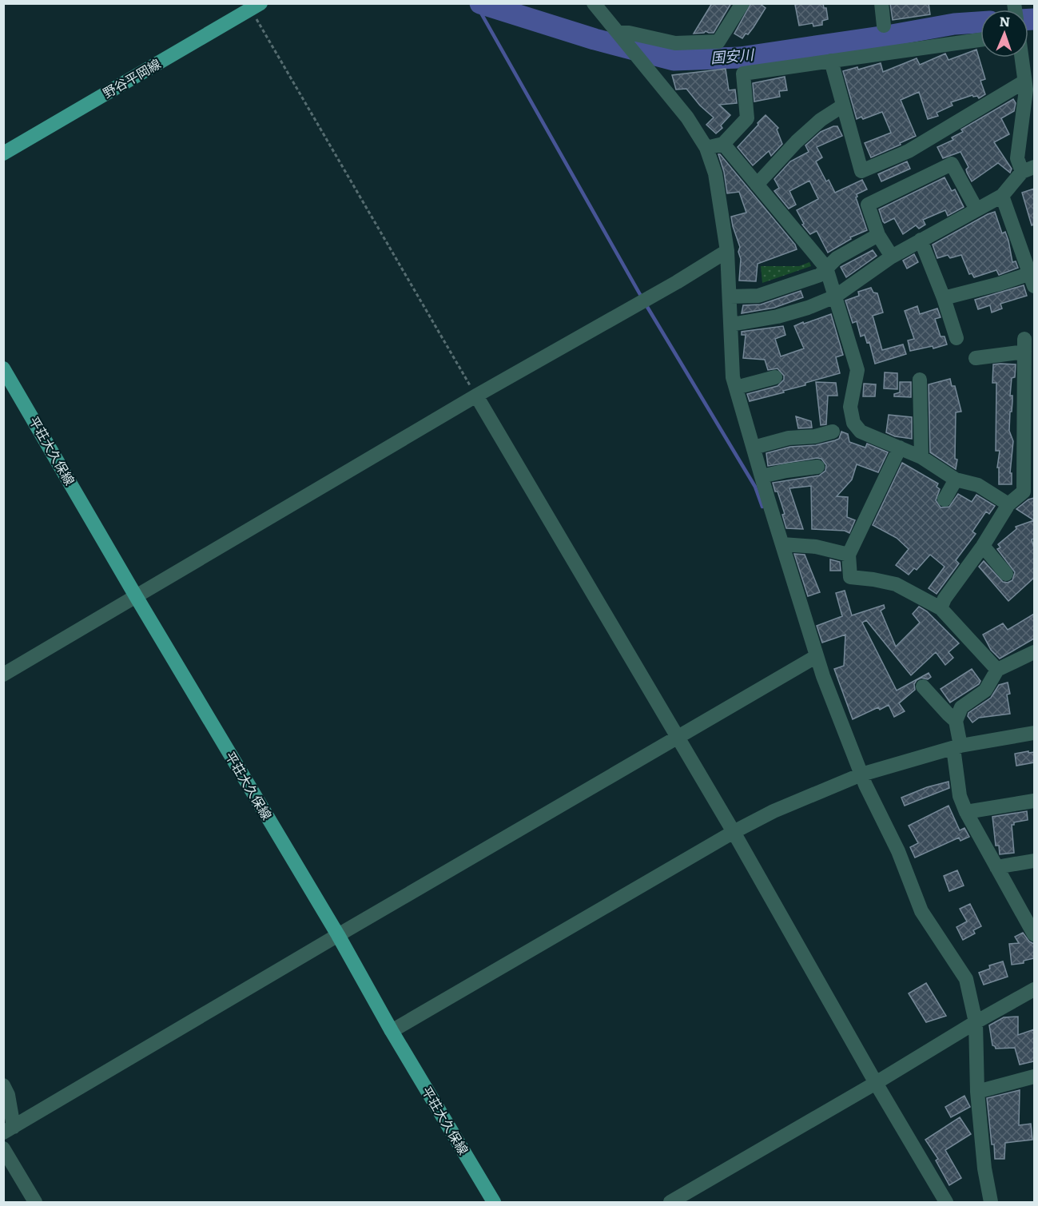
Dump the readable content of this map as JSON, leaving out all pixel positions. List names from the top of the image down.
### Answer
{
  "streets": {
    "main road": ["野谷平岡線", "平荘大久保線"]
  },
  "water": ["国安川"],
  "north": "top"
}
